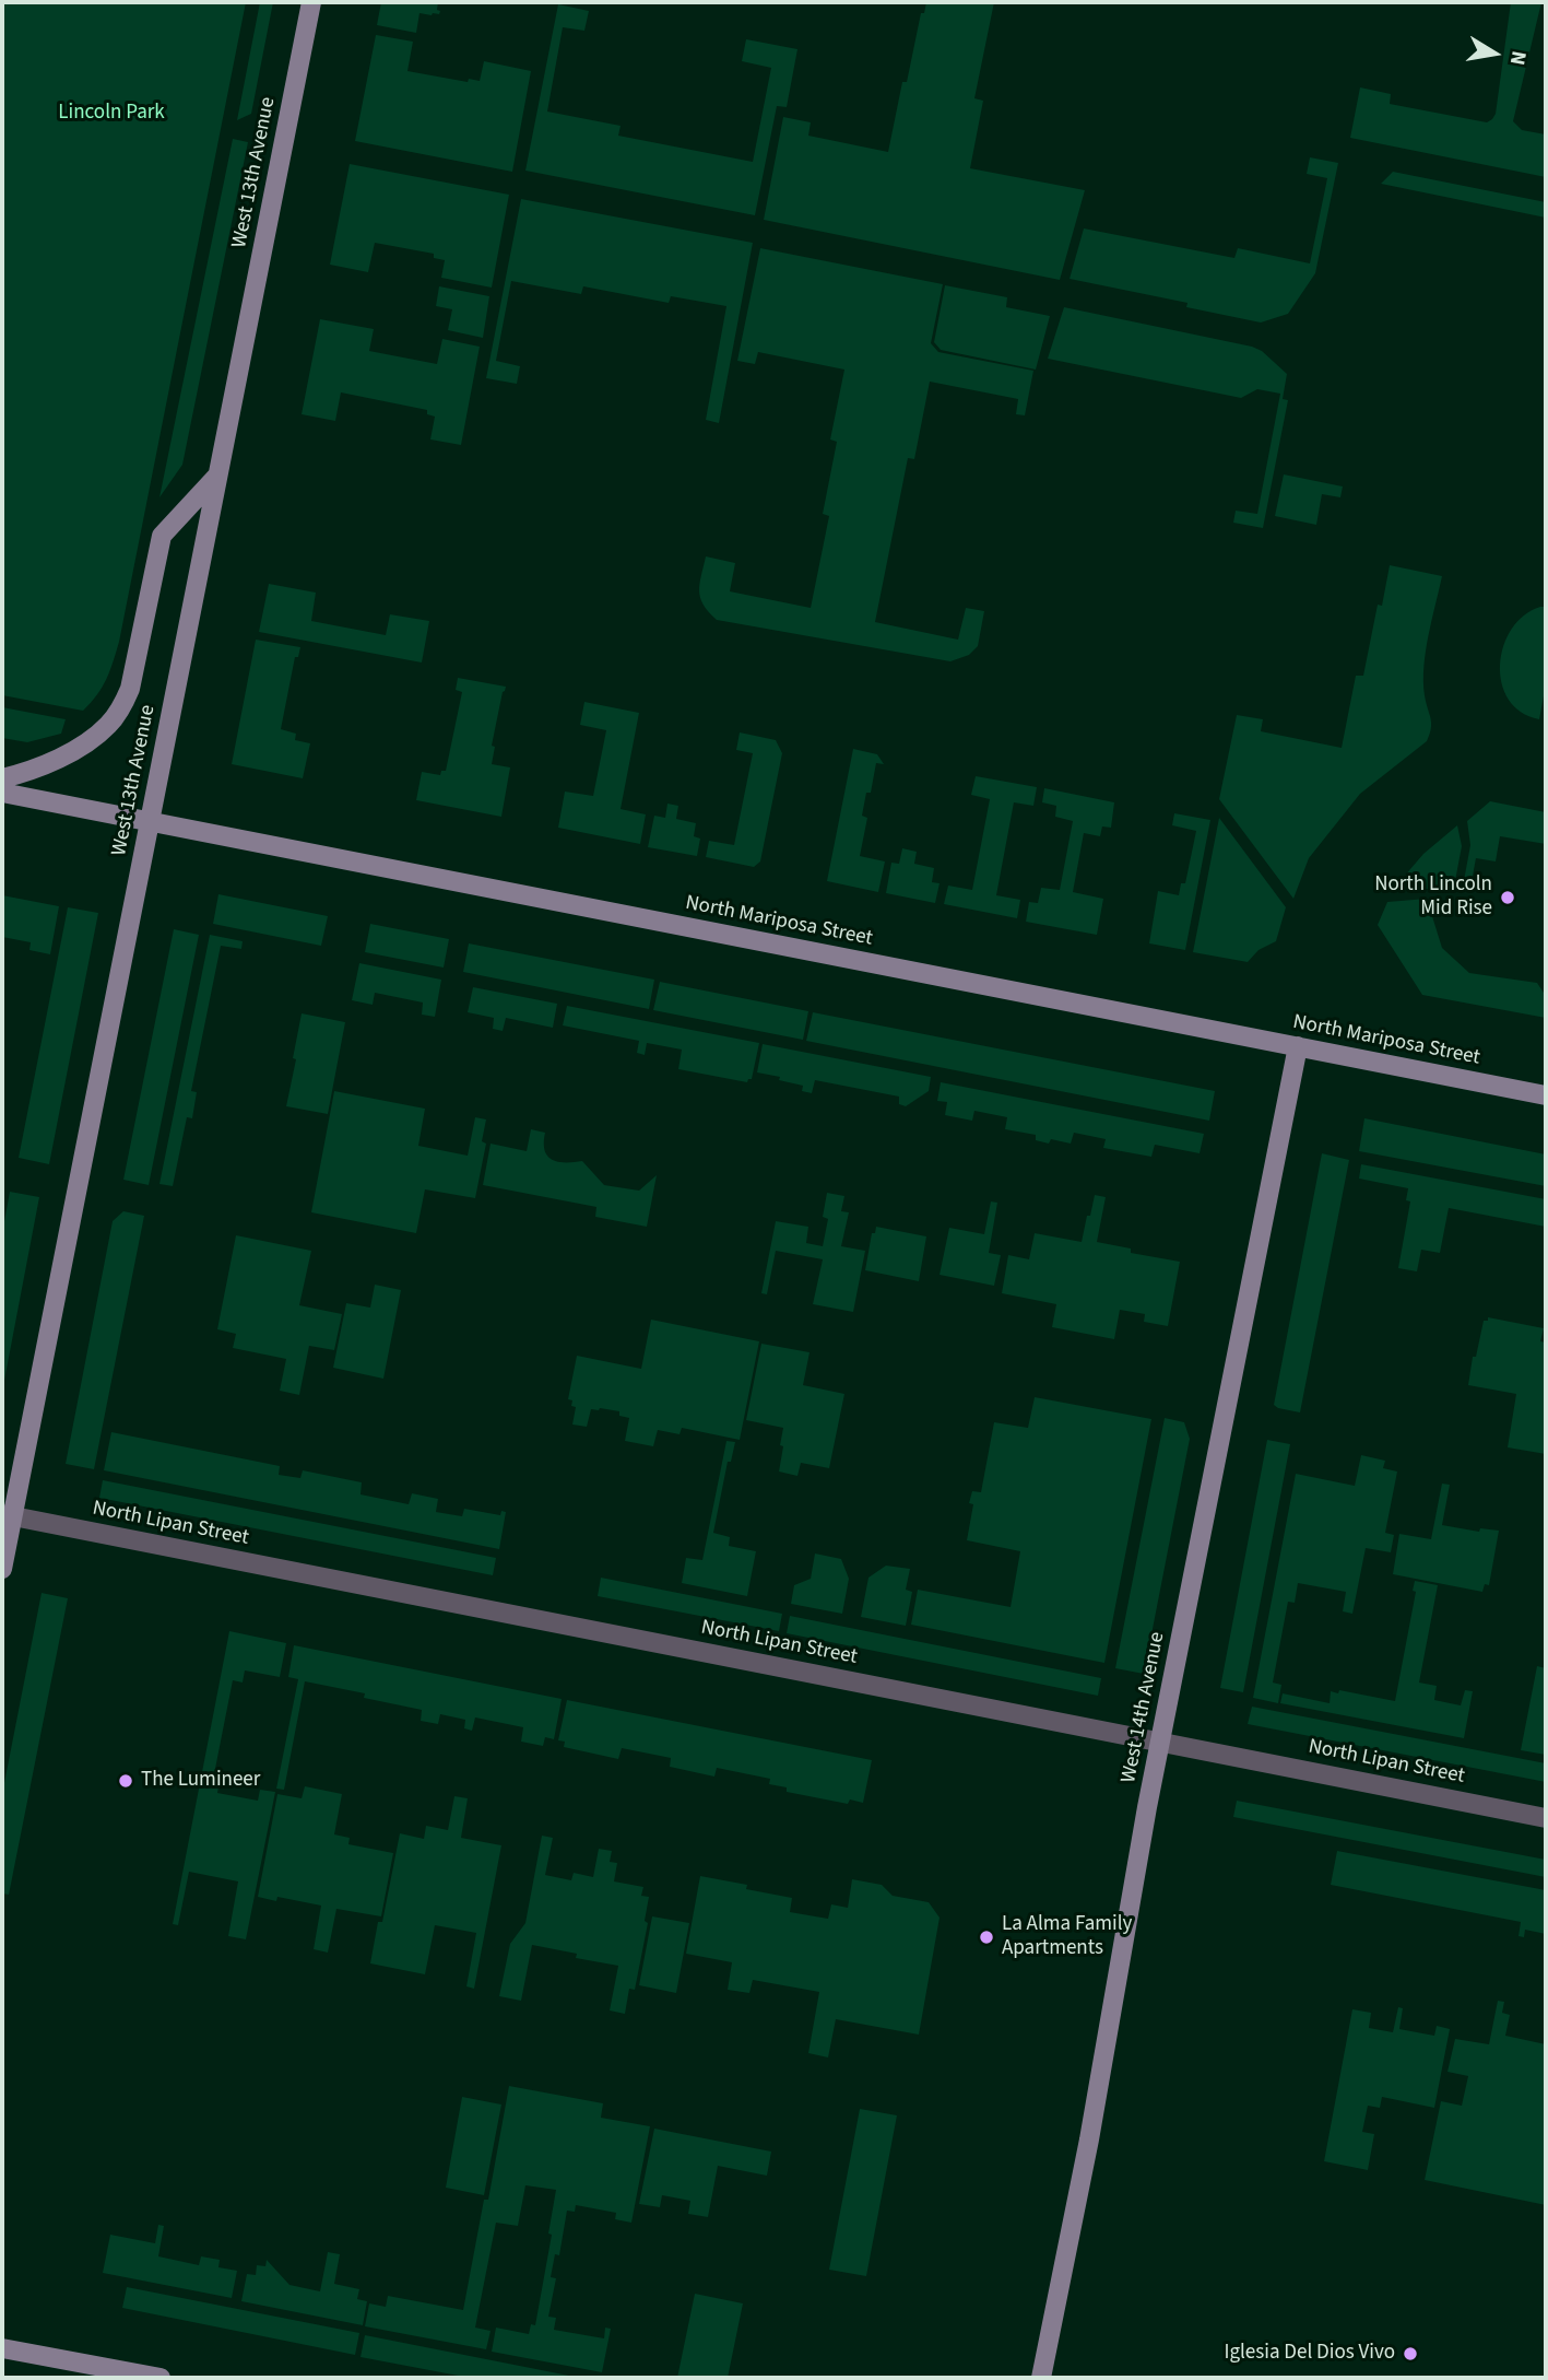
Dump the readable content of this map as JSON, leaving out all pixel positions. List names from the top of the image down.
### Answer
{
  "streets": {
    "street": [
      "West 13th Avenue",
      "North Mariposa Street",
      "North Lipan Street",
      "West 14th Avenue"
    ]
  },
  "crossings": [
    ["West 13th Avenue", "North Mariposa Street"],
    ["West 13th Avenue", "North Lipan Street"],
    ["North Mariposa Street", "West 14th Avenue"],
    ["North Lipan Street", "West 14th Avenue"]
  ],
  "parks": ["Lincoln Park"],
  "places": [
    "North Lincoln Mid Rise",
    "The Lumineer",
    "La Alma Family Apartments",
    "Iglesia Del Dios Vivo"
  ],
  "north": "right"
}
